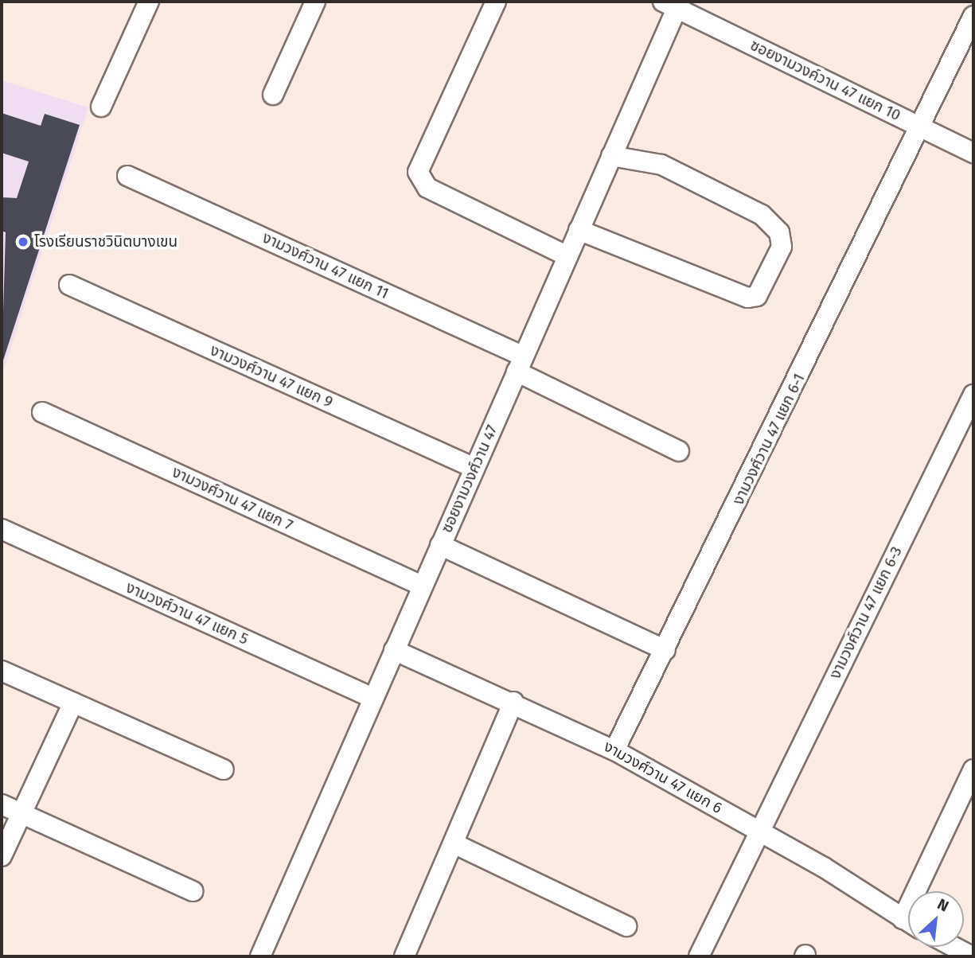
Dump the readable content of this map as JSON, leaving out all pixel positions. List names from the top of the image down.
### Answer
{
  "streets": {
    "street": [
      "ซอยงามวงค์วาน 47 แยก 10",
      "งามวงศ์วาน 47 แยก 11",
      "งามวงศ์วาน 47 แยก 9",
      "งามวงศ์วาน 47 แยก 6-1",
      "ซอยงามวงศ์วาน 47",
      "งามวงศ์วาน 47 แยก 7",
      "งามวงศ์วาน 47 แยก 6-3",
      "งามวงศ์วาน 47 แยก 5",
      "งามวงศ์วาน 47 แยก 6"
    ]
  },
  "crossings": [
    ["ซอยงามวงค์วาน 47 แยก 10", "งามวงศ์วาน 47 แยก 6-1"],
    ["ซอยงามวงค์วาน 47 แยก 10", "ซอยงามวงศ์วาน 47"],
    ["งามวงศ์วาน 47 แยก 11", "ซอยงามวงศ์วาน 47"],
    ["งามวงศ์วาน 47 แยก 9", "ซอยงามวงศ์วาน 47"],
    ["งามวงศ์วาน 47 แยก 6-1", "งามวงศ์วาน 47 แยก 6"],
    ["ซอยงามวงศ์วาน 47", "งามวงศ์วาน 47 แยก 7"],
    ["ซอยงามวงศ์วาน 47", "งามวงศ์วาน 47 แยก 5"],
    ["ซอยงามวงศ์วาน 47", "งามวงศ์วาน 47 แยก 6"],
    ["งามวงศ์วาน 47 แยก 6-3", "งามวงศ์วาน 47 แยก 6"]
  ],
  "places": ["โรงเรียนราชวินิตบางเขน"],
  "north": "top right"
}
